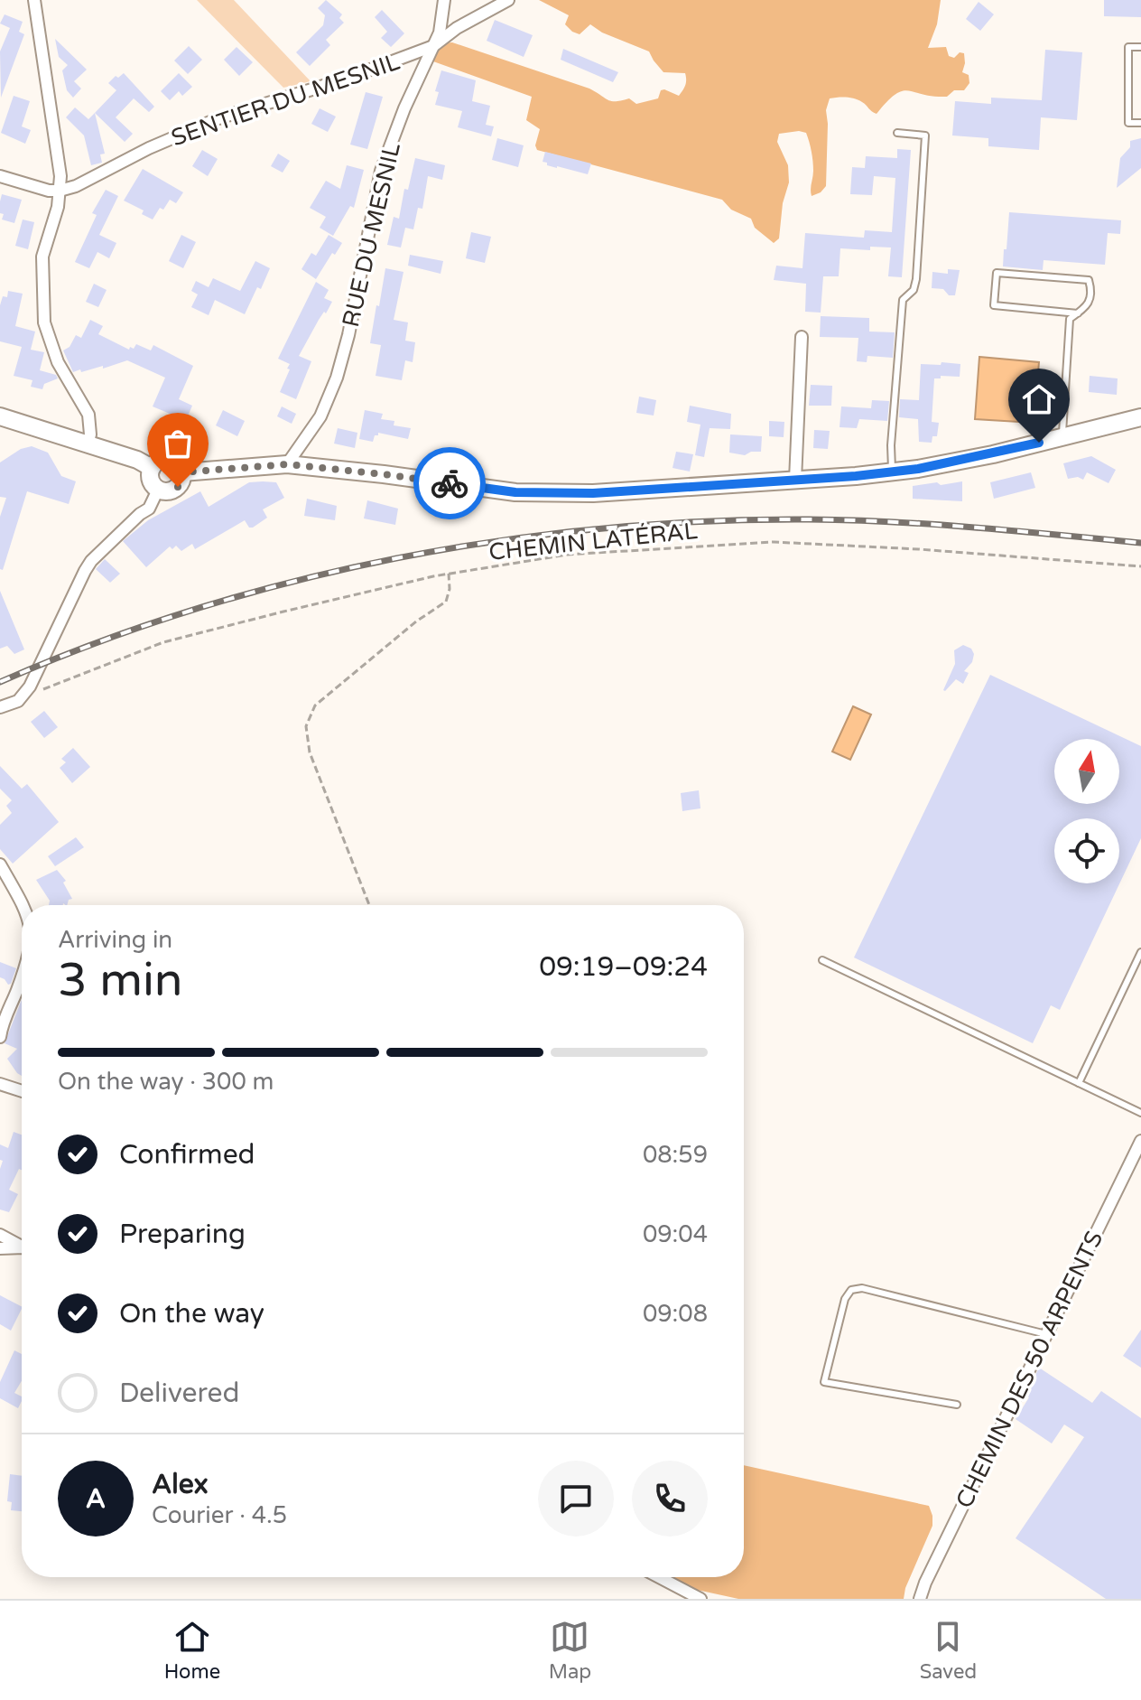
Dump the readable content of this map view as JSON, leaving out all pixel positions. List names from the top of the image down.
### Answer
{
  "streets": {
    "street": ["SENTIER DU MESNIL", "RUE DU MESNIL", "CHEMIN DES 50 ARPENTS"],
    "path": ["CHEMIN LATÉRAL"]
  },
  "crossings": [
    ["SENTIER DU MESNIL", "RUE DU MESNIL"]
  ],
  "north": "top",
  "page": {
    "heading": ["3 min", "Arriving in", "09:19–09:24"],
    "panel": ["Alex", "Courier · 4.5"],
    "bar": "On the way · 300 m",
    "list": [
      ["Confirmed", "08:59"],
      ["Preparing", "09:04"],
      ["On the way", "09:08"],
      "Delivered"
    ],
    "round": "A",
    "tabs": ["Home", "Map", "Saved"]
  }
}
